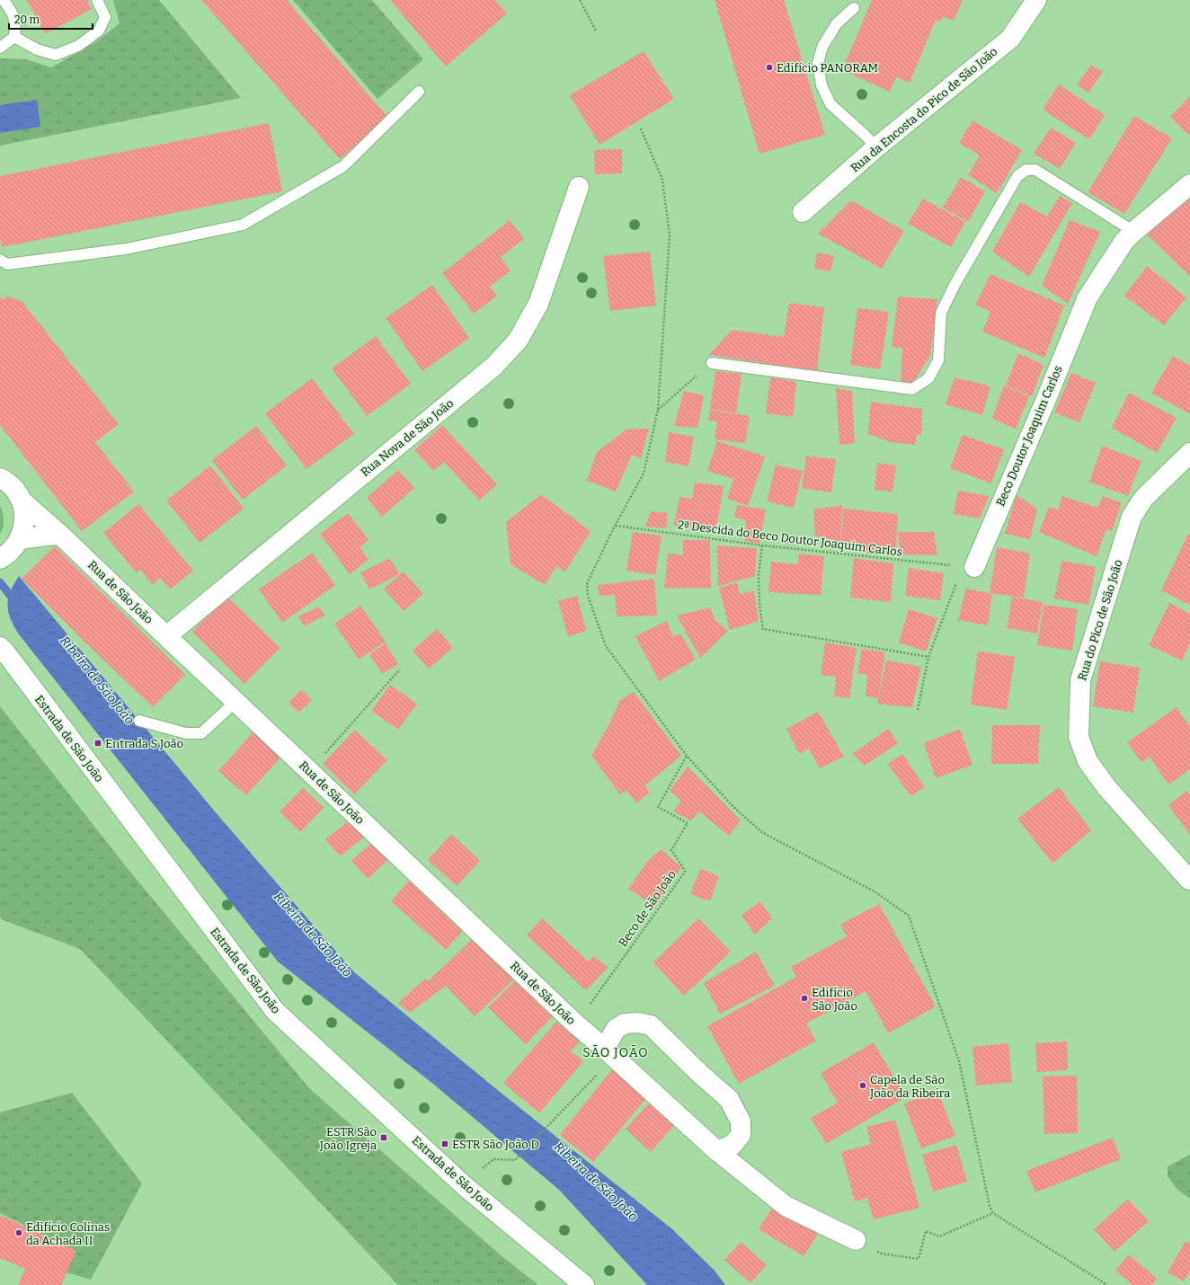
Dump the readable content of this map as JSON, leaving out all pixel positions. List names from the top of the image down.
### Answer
{
  "streets": {
    "street": [
      "Rua da Encosta do Pico de São João",
      "Beco Doutor Joaquim Carlos",
      "Rua Nova de São João",
      "Rua de São João",
      "Rua do Pico de São João",
      "Estrada de São João"
    ],
    "path": ["2ª Descida do Beco Doutor Joaquim Carlos", "Beco de São João"]
  },
  "crossings": [
    ["Beco Doutor Joaquim Carlos", "2ª Descida do Beco Doutor Joaquim Carlos"],
    ["Rua Nova de São João", "Rua de São João"],
    ["Rua de São João", "Beco de São João"]
  ],
  "districts": ["SÃO JOÃO"],
  "water": ["Ribeira de São João"],
  "places": {
    "other": [
      "Edifício PANORAM",
      "Edifício São João",
      "Capela de São João da Ribeira",
      "Edifício Colinas da Achada II"
    ],
    "transit": ["Entrada S João", "ESTR São João Igreja", "ESTR São João D"]
  },
  "scale_bar": "20 m"
}
